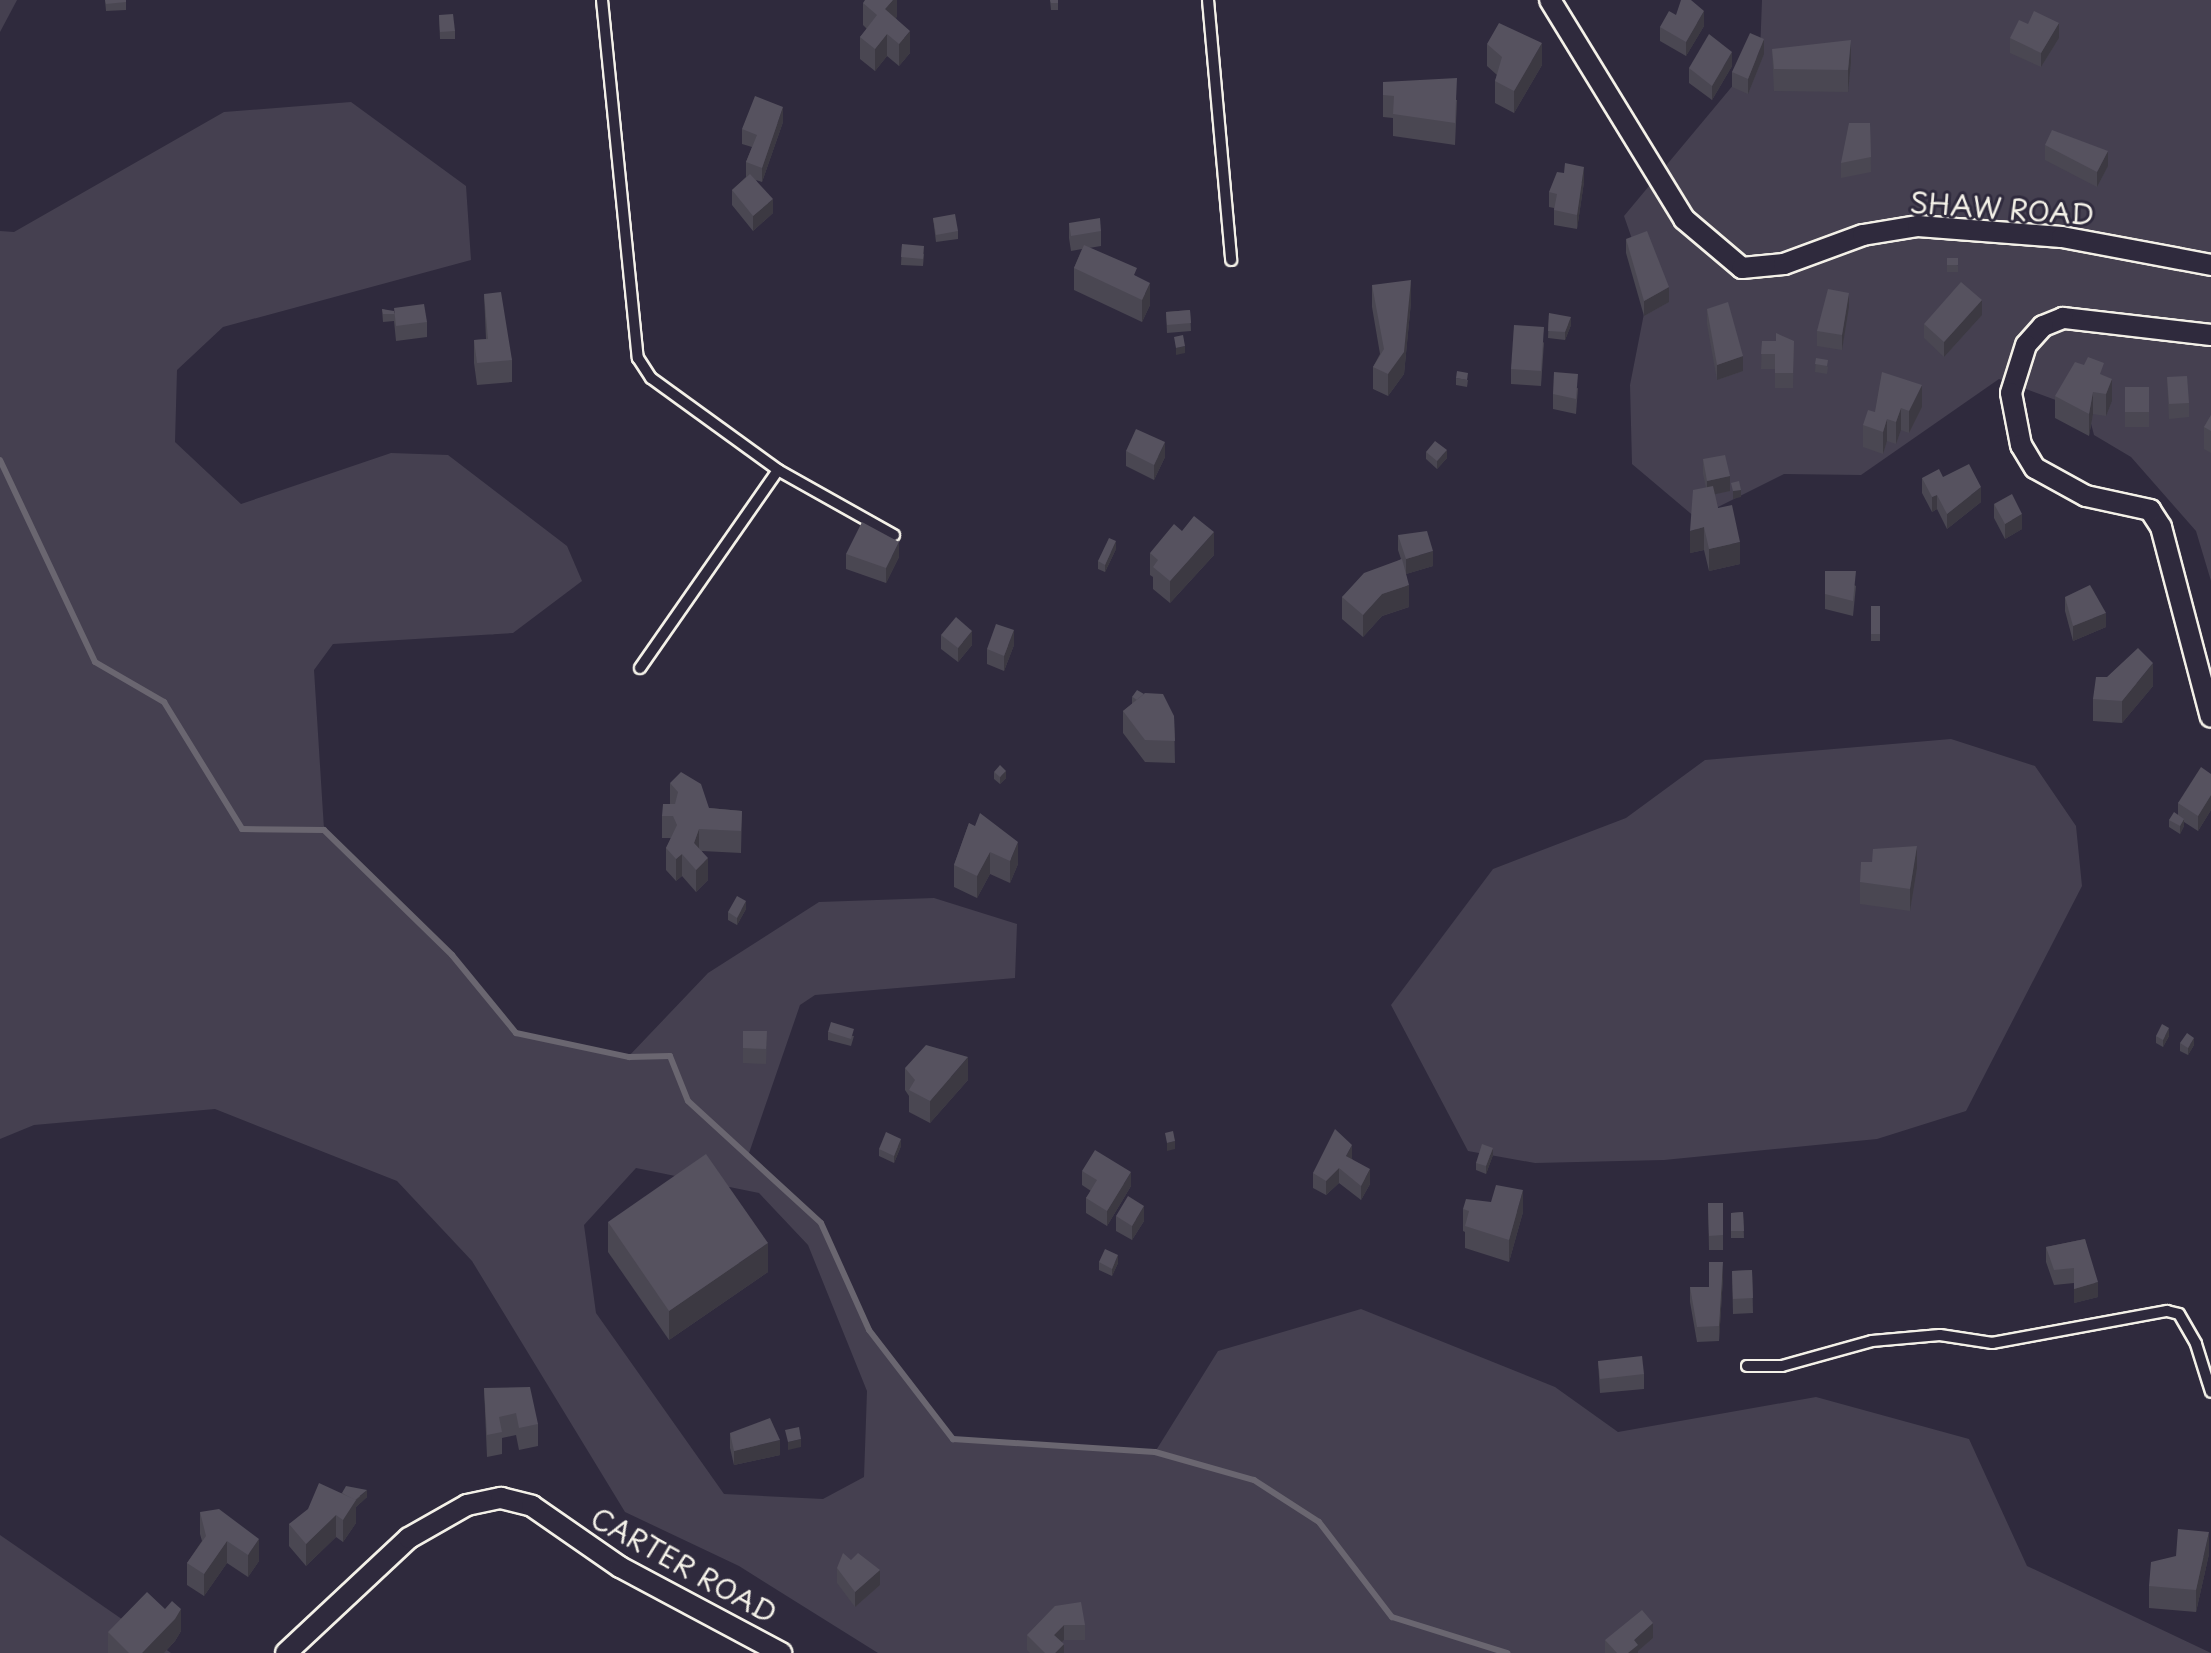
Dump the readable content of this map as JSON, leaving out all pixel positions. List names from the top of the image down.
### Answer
{
  "streets": {
    "street": ["SHAW ROAD", "CARTER ROAD"]
  }
}
